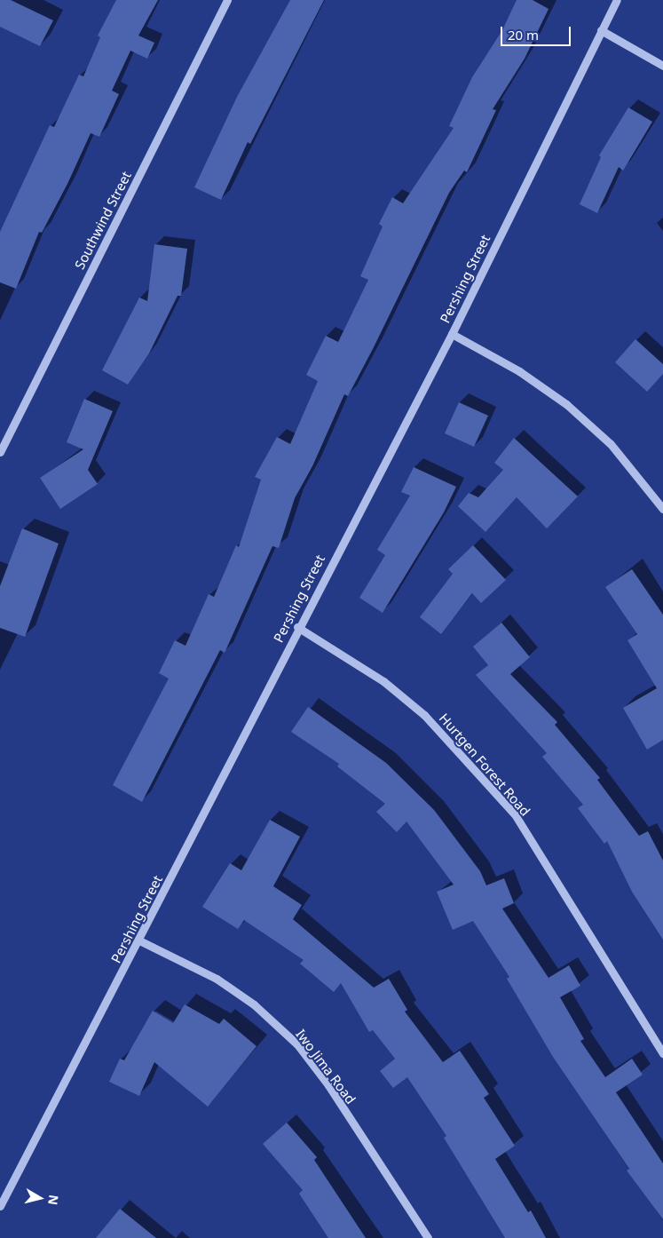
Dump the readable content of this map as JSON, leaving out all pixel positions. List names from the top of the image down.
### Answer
{
  "streets": {
    "street": [
      "Southwind Street",
      "Pershing Street",
      "Hurtgen Forest Road",
      "Iwo Jima Road"
    ]
  },
  "crossings": [
    ["Pershing Street", "Hurtgen Forest Road"],
    ["Pershing Street", "Iwo Jima Road"]
  ],
  "scale_bar": "20 m",
  "north": "right"
}
